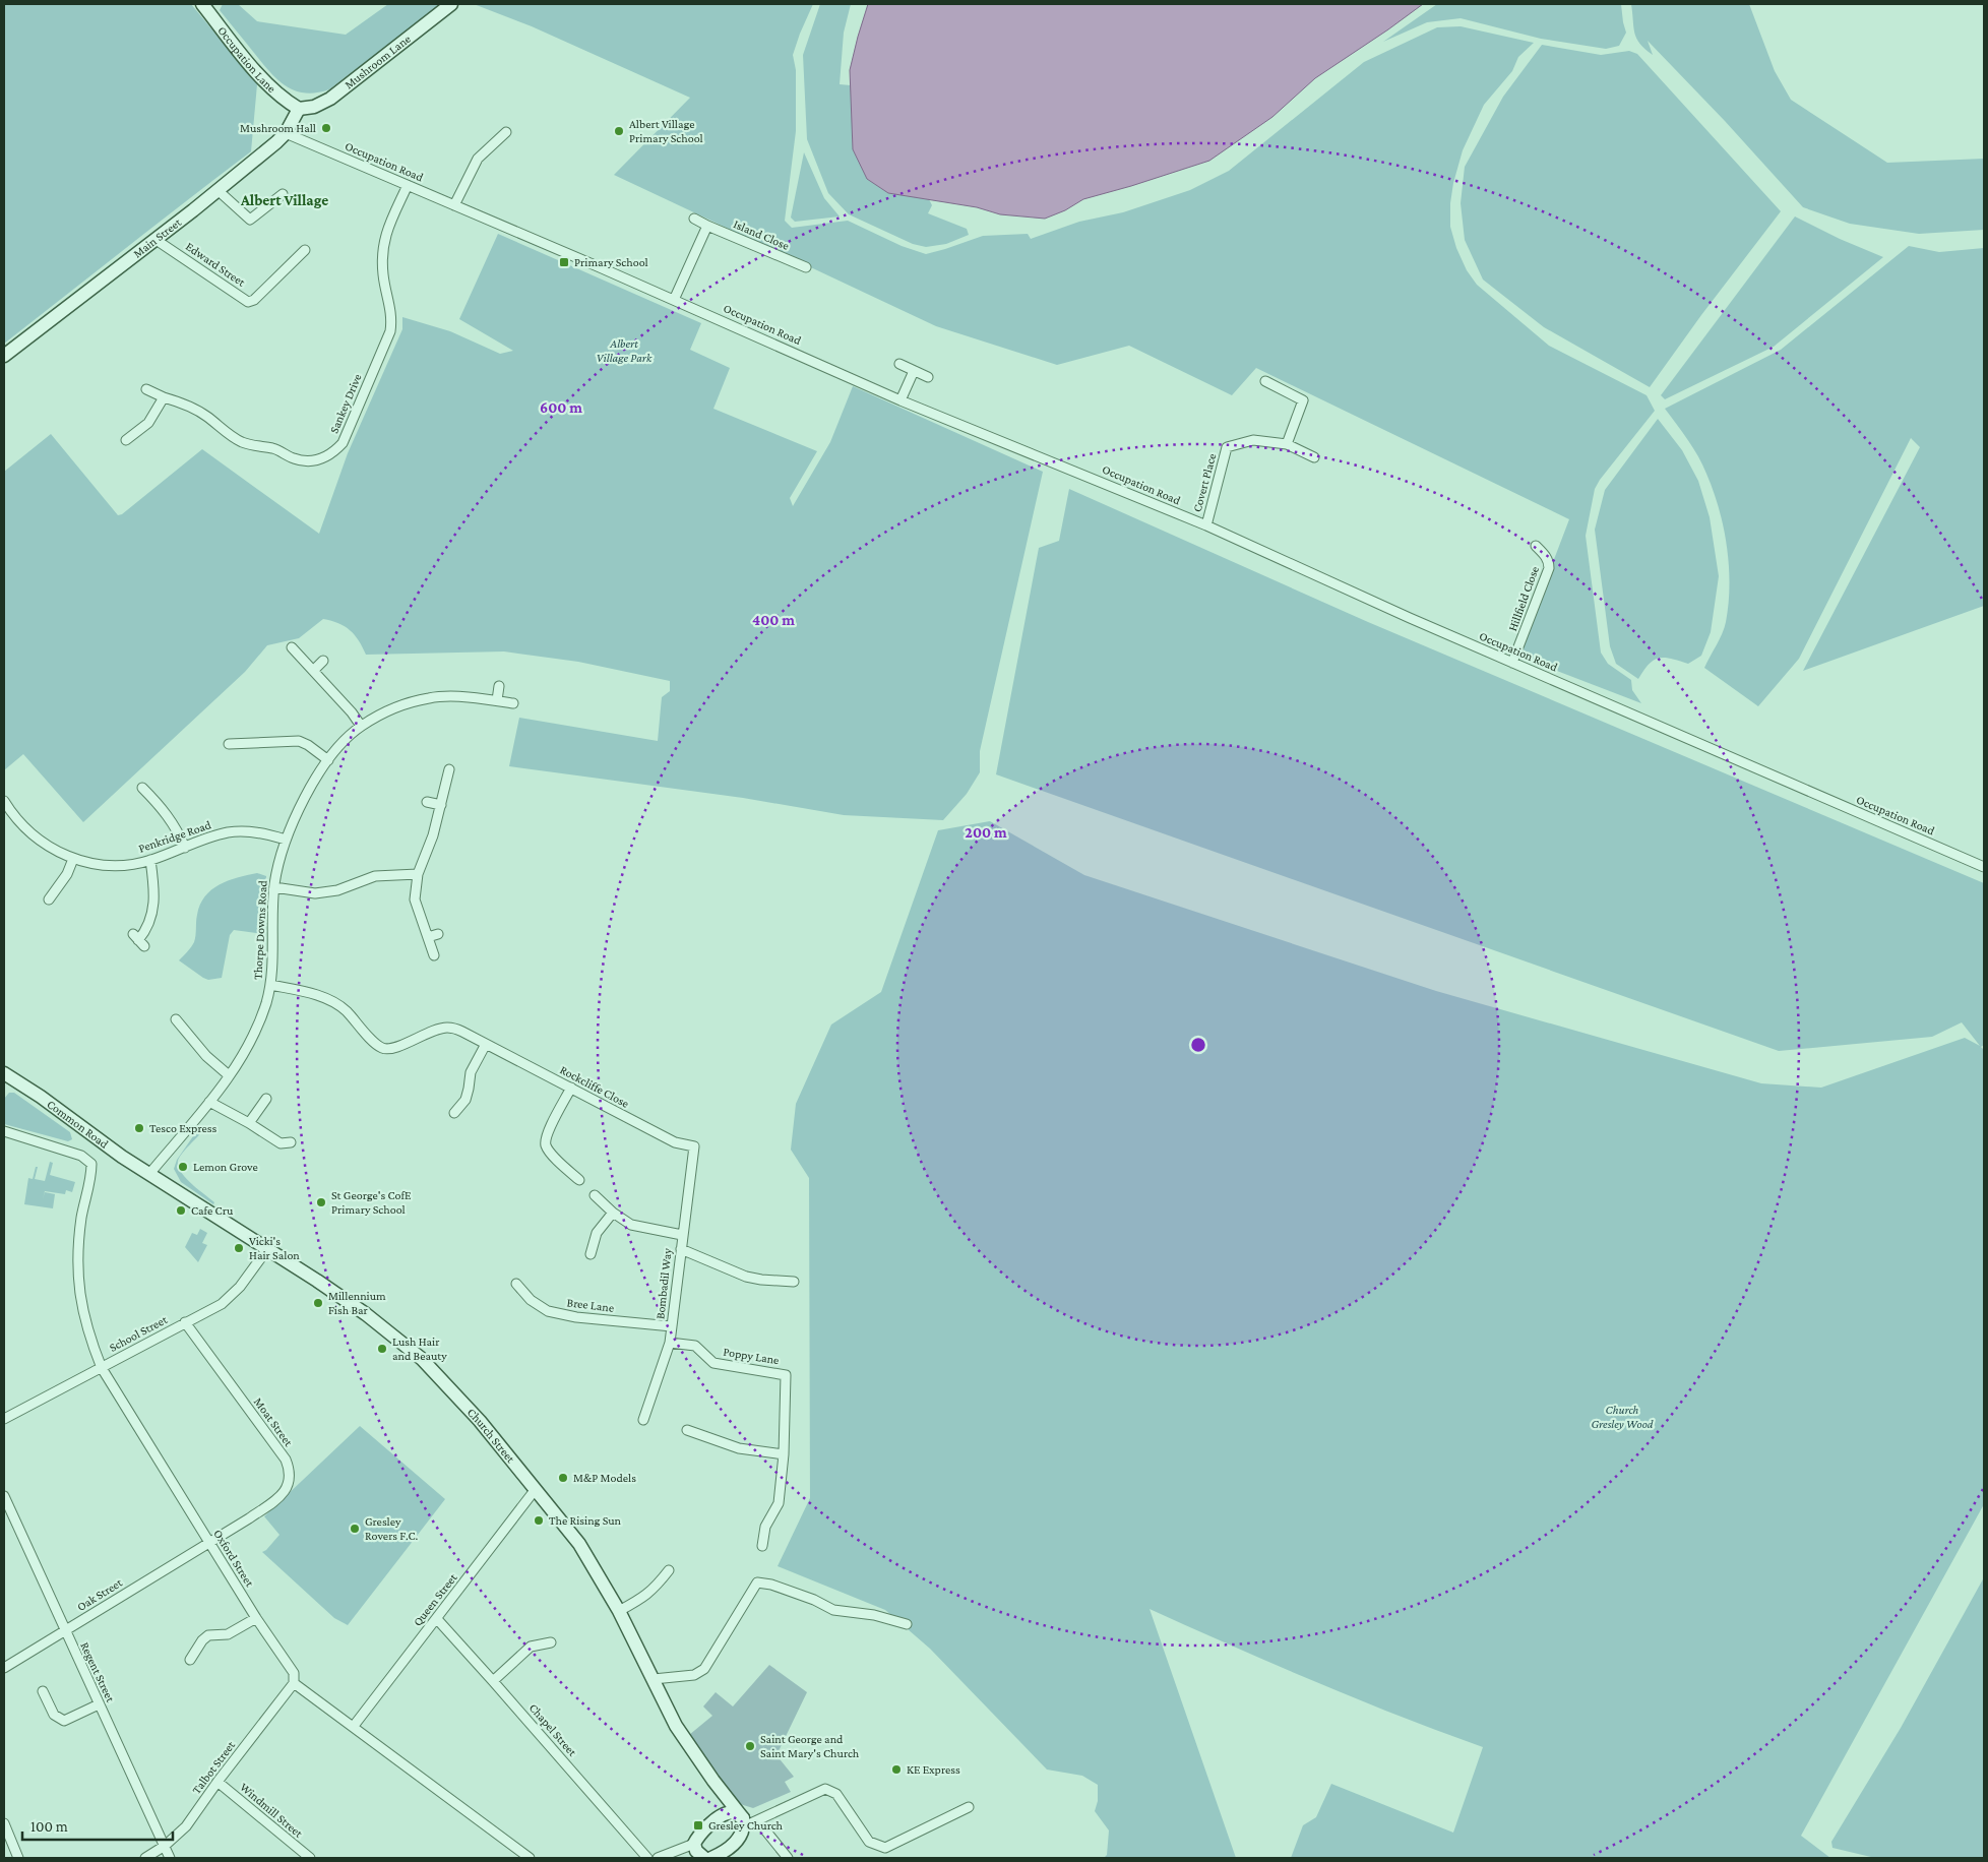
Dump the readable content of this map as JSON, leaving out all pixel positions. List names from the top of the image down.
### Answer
{
  "streets": {
    "street": [
      "Occupation Lane",
      "Mushroom Lane",
      "Occupation Road",
      "Island Close",
      "Main Street",
      "Edward Street",
      "Sankey Drive",
      "Covert Place",
      "Hillfield Close",
      "Penkridge Road",
      "Thorpe Downs Road",
      "Rockcliffe Close",
      "Common Road",
      "Bombadil Way",
      "Bree Lane",
      "School Street",
      "Poppy Lane",
      "Moat Street",
      "Church Street",
      "Oxford Street",
      "Oak Street",
      "Queen Street",
      "Regent Street",
      "Chapel Street",
      "Talbot Street",
      "Windmill Street"
    ]
  },
  "crossings": [
    ["Occupation Lane", "Mushroom Lane"],
    ["Occupation Lane", "Main Street"],
    ["Mushroom Lane", "Main Street"],
    ["Occupation Road", "Main Street"],
    ["Occupation Road", "Sankey Drive"],
    ["Occupation Road", "Covert Place"],
    ["Occupation Road", "Hillfield Close"],
    ["Main Street", "Edward Street"],
    ["Penkridge Road", "Thorpe Downs Road"],
    ["Thorpe Downs Road", "Rockcliffe Close"],
    ["Thorpe Downs Road", "Common Road"],
    ["Thorpe Downs Road", "Church Street"],
    ["Rockcliffe Close", "Bombadil Way"],
    ["Common Road", "Church Street"],
    ["Bombadil Way", "Bree Lane"],
    ["Bombadil Way", "Poppy Lane"],
    ["School Street", "Moat Street"],
    ["School Street", "Church Street"],
    ["School Street", "Oxford Street"],
    ["Moat Street", "Oxford Street"],
    ["Moat Street", "Oak Street"],
    ["Church Street", "Queen Street"],
    ["Oxford Street", "Oak Street"],
    ["Oxford Street", "Talbot Street"],
    ["Oak Street", "Regent Street"],
    ["Queen Street", "Chapel Street"],
    ["Regent Street", "Talbot Street"],
    ["Talbot Street", "Windmill Street"]
  ],
  "districts": ["Albert Village"],
  "parks": ["Albert Village Park", "Church Gresley Wood"],
  "places": {
    "other": [
      "Mushroom Hall",
      "Albert Village Primary School",
      "Tesco Express",
      "Lemon Grove",
      "St George's CofE Primary School",
      "Cafe Cru",
      "Vicki's Hair Salon",
      "Millennium Fish Bar",
      "Lush Hair and Beauty",
      "M&P Models",
      "The Rising Sun",
      "Gresley Rovers F.C.",
      "Saint George and Saint Mary's Church",
      "KE Express"
    ],
    "transit": ["Primary School", "Gresley Church"]
  },
  "scale_bar": "100 m",
  "rings": ["600 m", "400 m", "200 m"]
}
